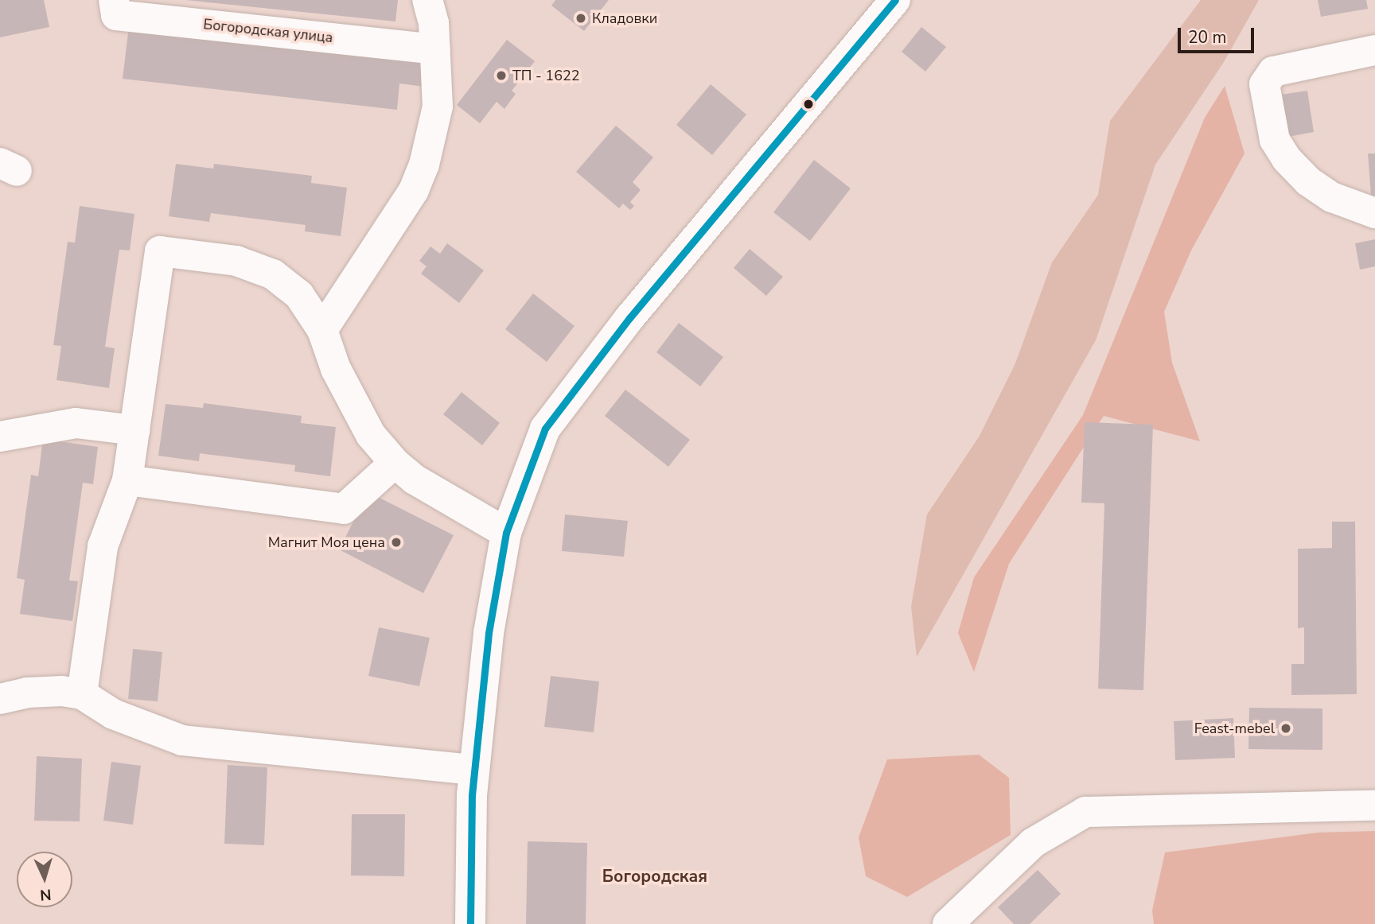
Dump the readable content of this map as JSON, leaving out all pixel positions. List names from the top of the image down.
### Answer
{
  "streets": {
    "street": ["Богородская улица"]
  },
  "districts": ["Богородская"],
  "places": [
    "Кладовки",
    "ТП - 1622",
    "Магнит Моя цена",
    "Feast-mebel"
  ],
  "scale_bar": "20 m",
  "north": "bottom"
}
